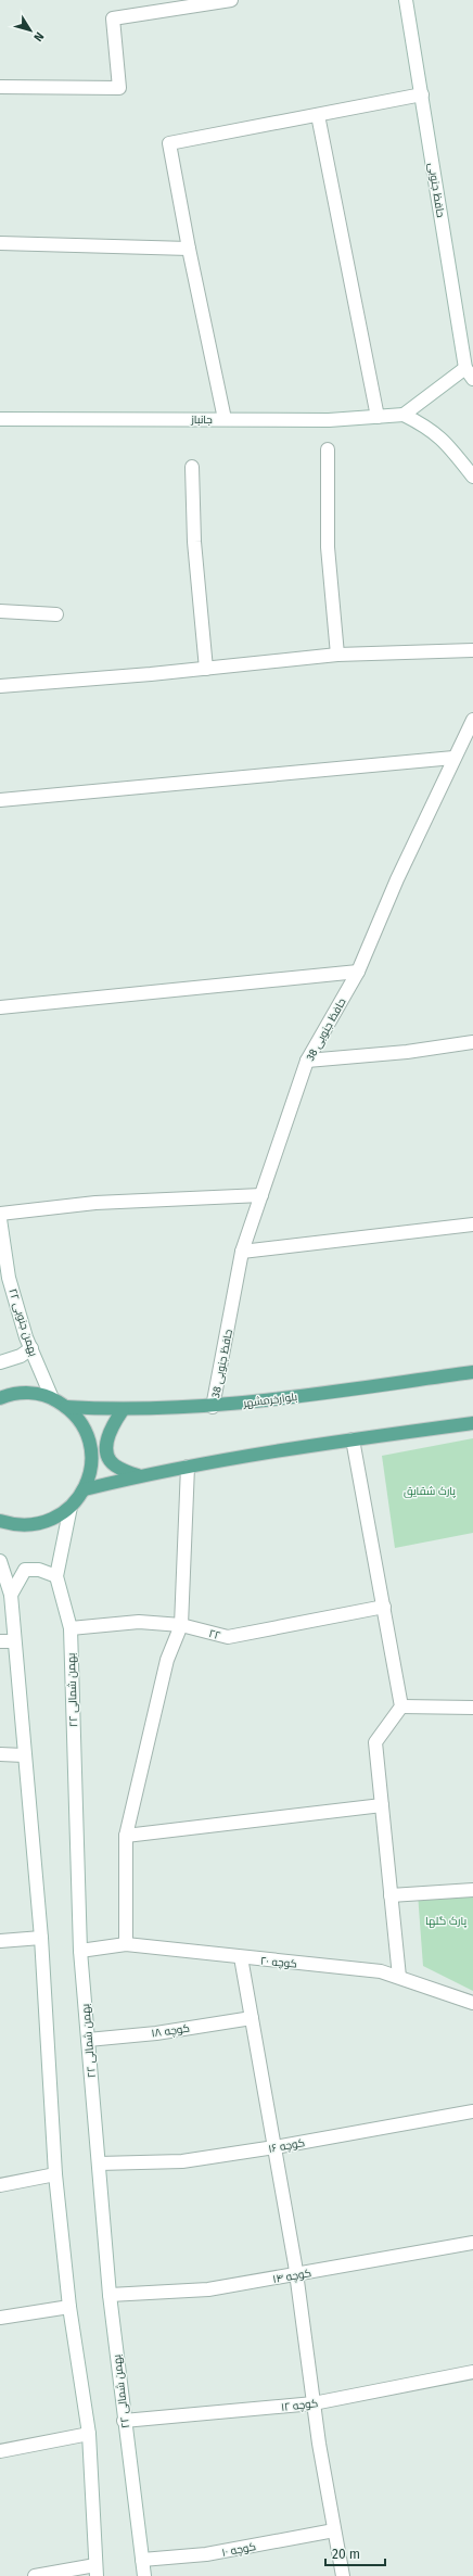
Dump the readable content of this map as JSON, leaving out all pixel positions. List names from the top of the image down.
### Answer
{
  "streets": {
    "main road": ["بلوارخرمشهر"],
    "street": [
      "حافظ جنوبی",
      "جانباز",
      "حافظ جنوبی 38",
      "۲۲ بهمن جنوبی",
      "۲۲",
      "۲۲ بهمن شمالی",
      "کوچه ۲۰",
      "کوچه ۱۸",
      "کوچه ۱۶",
      "کوچه ۱۴",
      "کوچه ۱۲",
      "کوچه ۱۰"
    ]
  },
  "crossings": [
    ["حافظ جنوبی 38", "بلوارخرمشهر"],
    ["۲۲", "۲۲ بهمن شمالی"],
    ["۲۲ بهمن شمالی", "کوچه ۲۰"],
    ["۲۲ بهمن شمالی", "کوچه ۱۸"],
    ["۲۲ بهمن شمالی", "کوچه ۱۶"],
    ["۲۲ بهمن شمالی", "کوچه ۱۴"],
    ["۲۲ بهمن شمالی", "کوچه ۱۲"],
    ["۲۲ بهمن شمالی", "کوچه ۱۰"]
  ],
  "parks": ["پارک شقایق", "پارک گلها"],
  "scale_bar": "20 m",
  "north": "bottom right"
}
